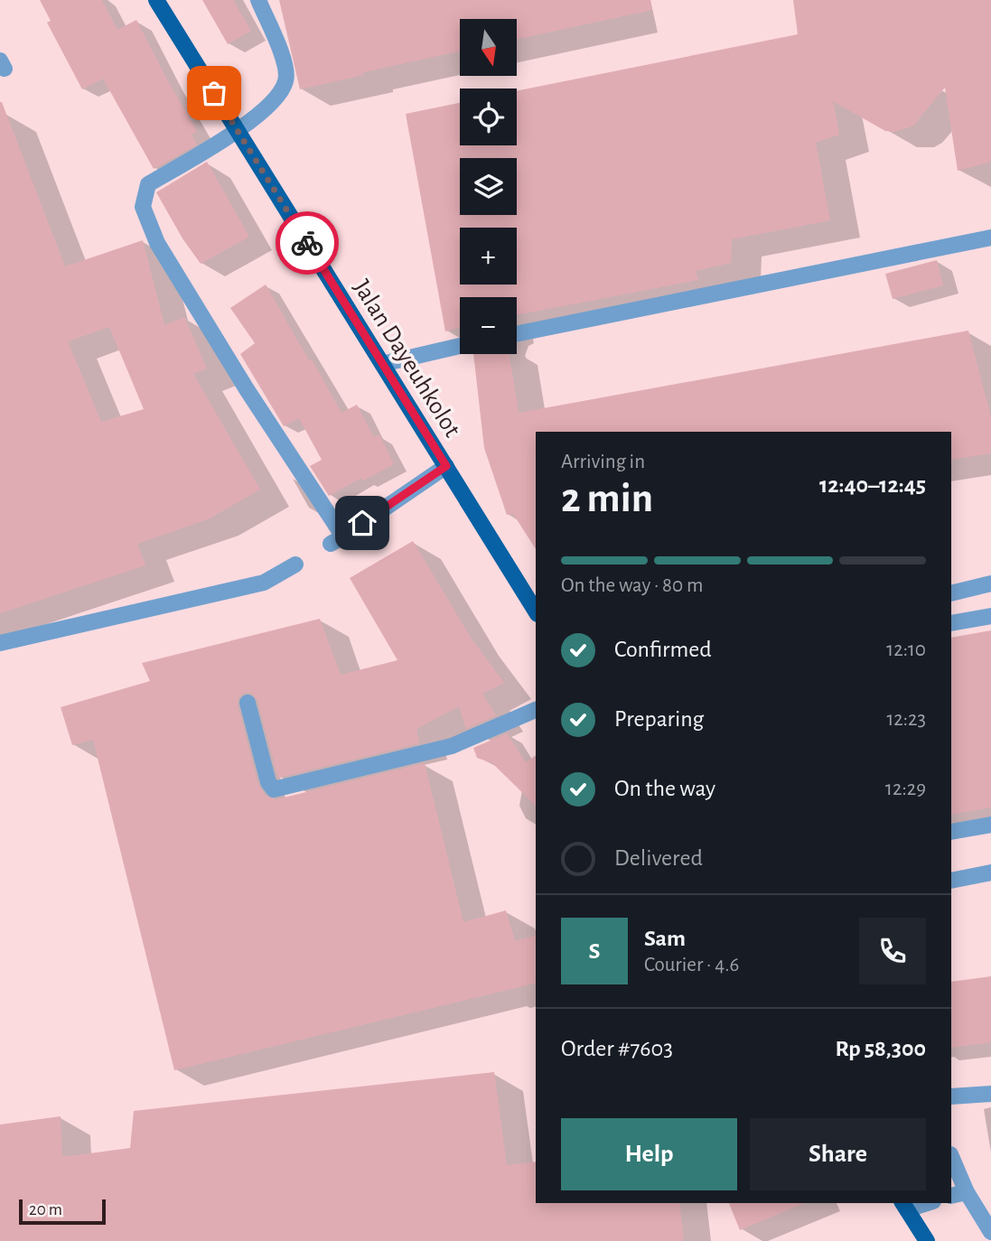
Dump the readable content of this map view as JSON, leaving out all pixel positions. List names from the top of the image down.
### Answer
{
  "streets": {
    "main road": ["Jalan Dayeuhkolot"]
  },
  "scale_bar": "20 m",
  "north": "bottom",
  "page": {
    "map_buttons": ["+", "−"],
    "heading": ["2 min", "Arriving in", "12:40–12:45"],
    "panel": [
      "Sam",
      "Courier · 4.6",
      "Order #7603",
      "Rp 58,300"
    ],
    "bar": "On the way · 80 m",
    "list": [
      ["Confirmed", "12:10"],
      ["Preparing", "12:23"],
      ["On the way", "12:29"],
      "Delivered"
    ],
    "round": "S",
    "buttons": ["Help", "Share"],
    "scale": "20 m"
  }
}
